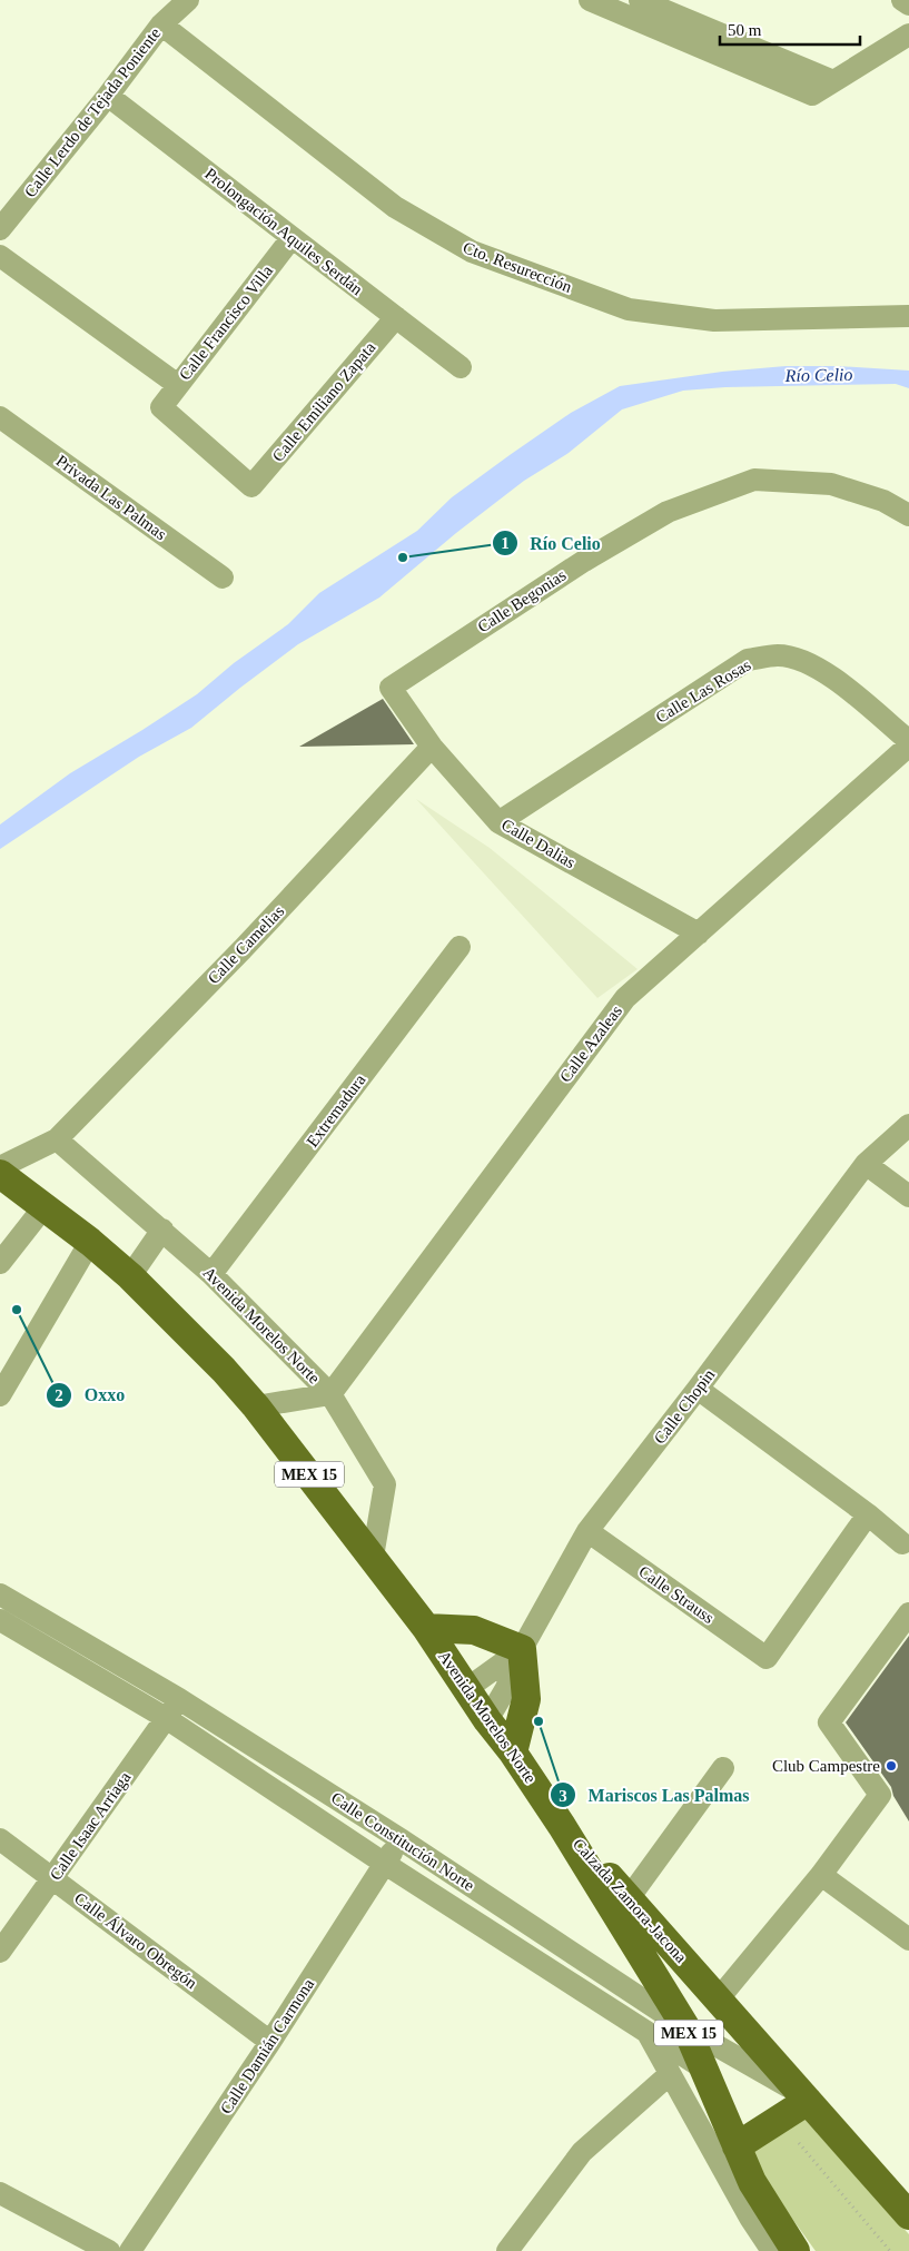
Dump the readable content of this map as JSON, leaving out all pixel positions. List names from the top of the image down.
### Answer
{
  "streets": {
    "main road": ["Avenida Morelos Norte", "MEX 15", "Calzada Zamora-Jacona"],
    "street": [
      "Calle Lerdo de Tejada Poniente",
      "Prolongación Aquiles Serdán",
      "Cto. Resurección",
      "Calle Francisco Villa",
      "Calle Emiliano Zapata",
      "Privada Las Palmas",
      "Calle Begonias",
      "Calle Las Rosas",
      "Calle Dalias",
      "Calle Camelias",
      "Calle Azaleas",
      "Extremadura",
      "Calle Chopin",
      "Calle Strauss",
      "Calle Isaac Arriaga",
      "Calle Constitución Norte",
      "Calle Álvaro Obregón",
      "Calle Damián Carmona"
    ]
  },
  "crossings": [
    ["Calle Lerdo de Tejada Poniente", "Prolongación Aquiles Serdán"],
    ["Calle Lerdo de Tejada Poniente", "Cto. Resurección"],
    ["Prolongación Aquiles Serdán", "Calle Francisco Villa"],
    ["Prolongación Aquiles Serdán", "Calle Emiliano Zapata"],
    ["Calle Francisco Villa", "Calle Emiliano Zapata"],
    ["Calle Begonias", "Calle Dalias"],
    ["Calle Las Rosas", "Calle Dalias"],
    ["Calle Las Rosas", "Calle Azaleas"],
    ["Calle Dalias", "Calle Camelias"],
    ["Calle Dalias", "Calle Azaleas"],
    ["Calle Camelias", "Avenida Morelos Norte"],
    ["Calle Azaleas", "Avenida Morelos Norte"],
    ["Extremadura", "Avenida Morelos Norte"],
    ["Avenida Morelos Norte", "Calle Chopin"],
    ["Avenida Morelos Norte", "Calzada Zamora-Jacona"],
    ["Calle Chopin", "Calle Strauss"],
    ["Calle Isaac Arriaga", "Calle Constitución Norte"],
    ["Calle Isaac Arriaga", "Calle Álvaro Obregón"],
    ["Calle Constitución Norte", "Calzada Zamora-Jacona"],
    ["Calle Constitución Norte", "Calle Damián Carmona"],
    ["Calle Álvaro Obregón", "Calle Damián Carmona"]
  ],
  "water": ["Río Celio"],
  "places": [
    "Río Celio",
    "Oxxo",
    "Mariscos Las Palmas",
    "Club Campestre"
  ],
  "scale_bar": "50 m"
}
